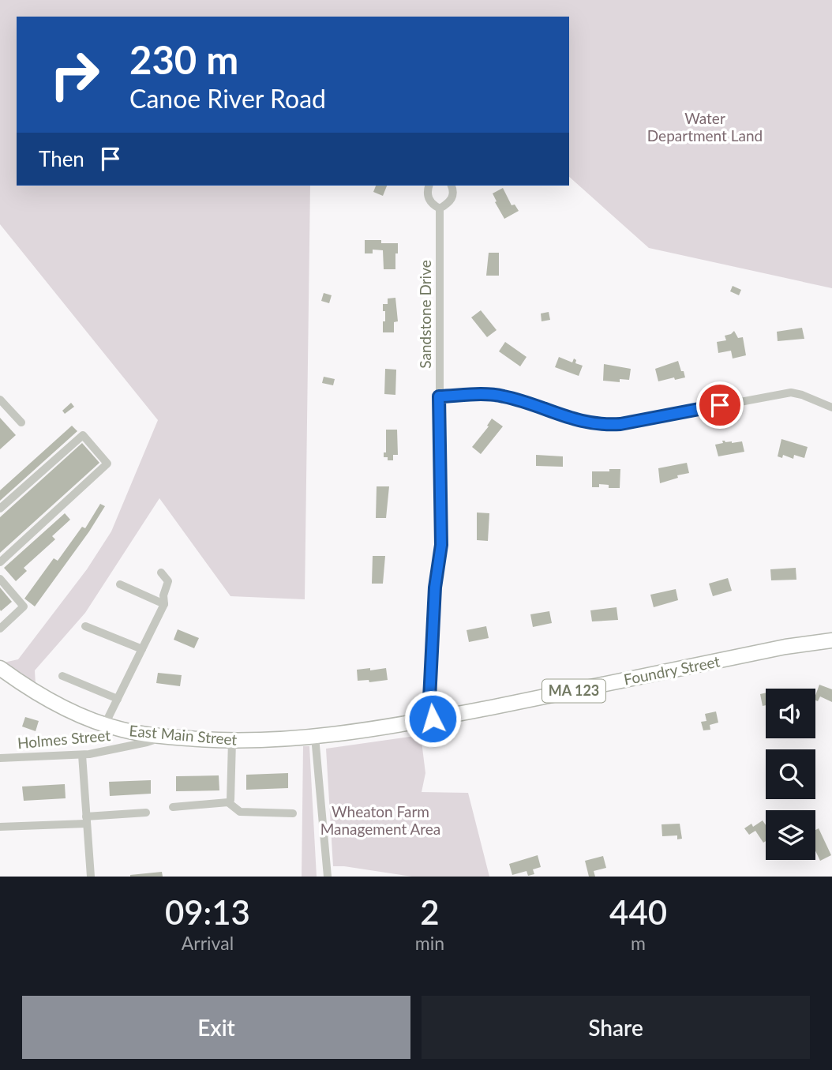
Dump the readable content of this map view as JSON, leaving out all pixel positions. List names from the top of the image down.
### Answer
{
  "streets": {
    "highway": ["Foundry Street", "MA 123", "East Main Street"],
    "street": ["Sandstone Drive", "Holmes Street"]
  },
  "crossings": [
    ["Sandstone Drive", "Foundry Street"],
    ["Foundry Street", "East Main Street"],
    ["East Main Street", "Holmes Street"]
  ],
  "parks": ["Water Department Land", "Wheaton Farm Management Area"],
  "page": {
    "turn": ["230 m", "Canoe River Road"],
    "then": "Then",
    "eta": [
      "09:13",
      "Arrival",
      "2",
      "min",
      "440",
      "m"
    ],
    "buttons": ["Exit", "Share"]
  }
}
